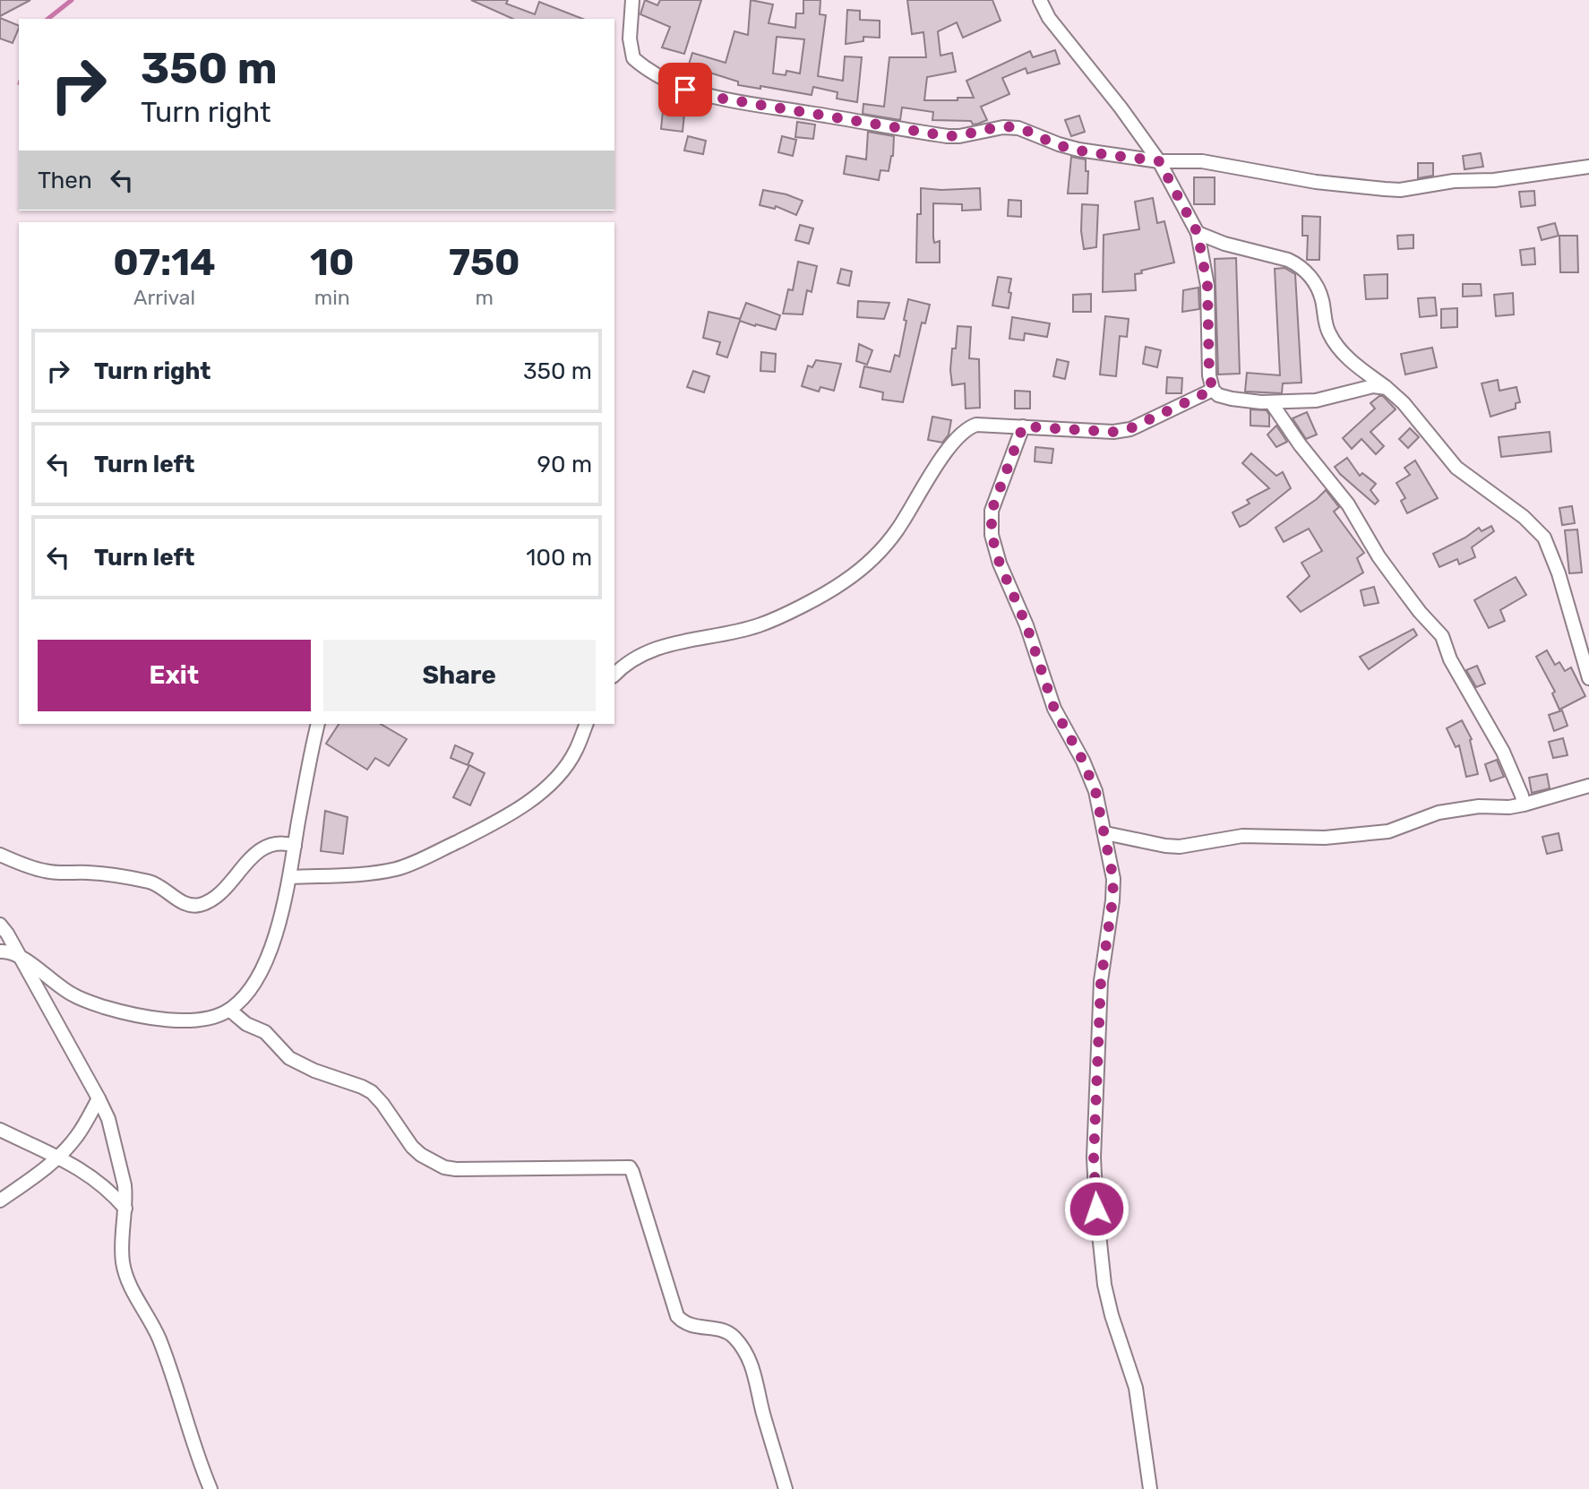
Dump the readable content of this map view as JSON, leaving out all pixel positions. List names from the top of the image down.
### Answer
{
  "page": {
    "turn": ["350 m", "Turn right"],
    "then": "Then",
    "eta": [
      "07:14",
      "Arrival",
      "10",
      "min",
      "750",
      "m"
    ],
    "list": [
      {
        "name": "Turn right",
        "value": "350 m"
      },
      {
        "name": "Turn left",
        "value": "90 m"
      },
      {
        "name": "Turn left",
        "value": "100 m"
      }
    ],
    "buttons": ["Exit", "Share"]
  }
}
